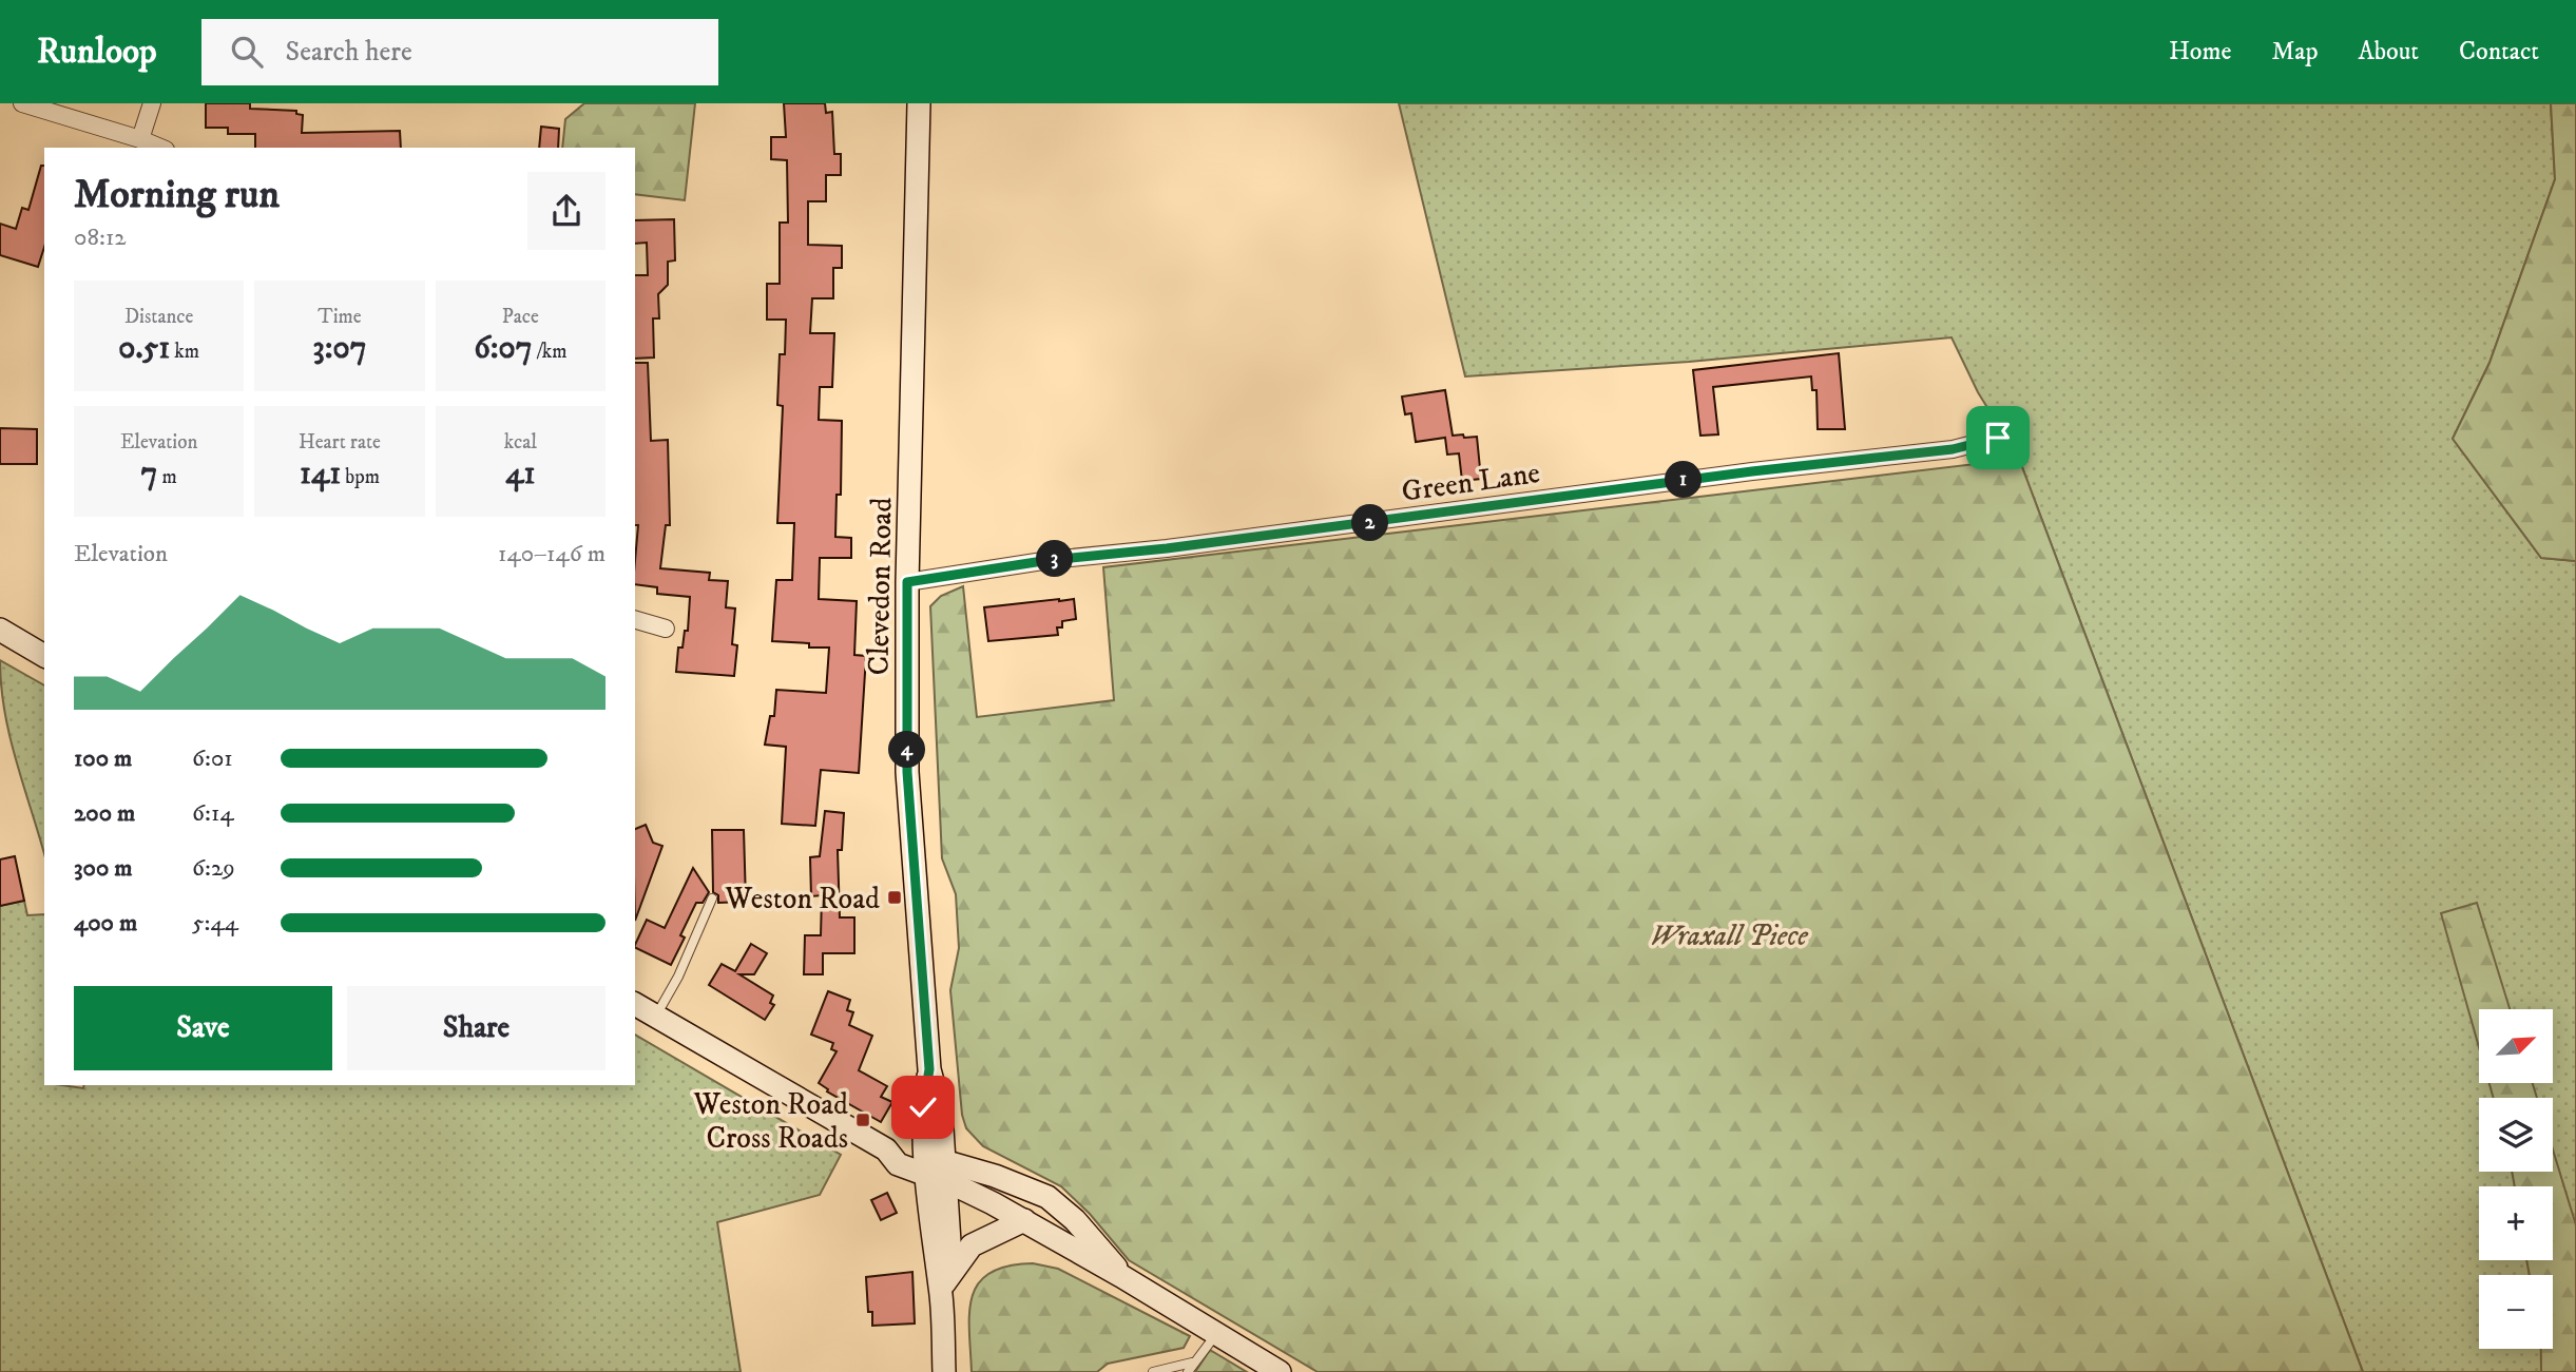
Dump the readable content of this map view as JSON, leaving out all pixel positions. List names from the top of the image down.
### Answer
{
  "streets": {
    "main road": ["Clevedon Road"],
    "street": ["Green Lane"]
  },
  "crossings": [
    ["Green Lane", "Clevedon Road"]
  ],
  "parks": ["Wraxall Piece"],
  "places": {
    "transit": ["Weston Road", "Weston Road Cross Roads"]
  },
  "north": "top right",
  "page": {
    "header": "Runloop",
    "search": "Search here",
    "nav": [
      "Home",
      "Map",
      "About",
      "Contact"
    ],
    "heading": ["Morning run", "08:12"],
    "stats": [
      ["Distance", "0.51 km"],
      ["Time", "3:07"],
      ["Pace", "6:07 /km"],
      ["Elevation", "7 m"],
      ["Heart rate", "141 bpm"],
      ["kcal", "41"]
    ],
    "pins": [
      "1",
      "2",
      "3",
      "4"
    ],
    "chart": ["Elevation", "140–146 m"],
    "list": [
      {
        "name": "100 m",
        "note": "6:01"
      },
      {
        "name": "200 m",
        "note": "6:14"
      },
      {
        "name": "300 m",
        "note": "6:29"
      },
      {
        "name": "400 m",
        "note": "5:44"
      }
    ],
    "buttons": ["Save", "Share"],
    "map_buttons": ["+", "−"]
  }
}
